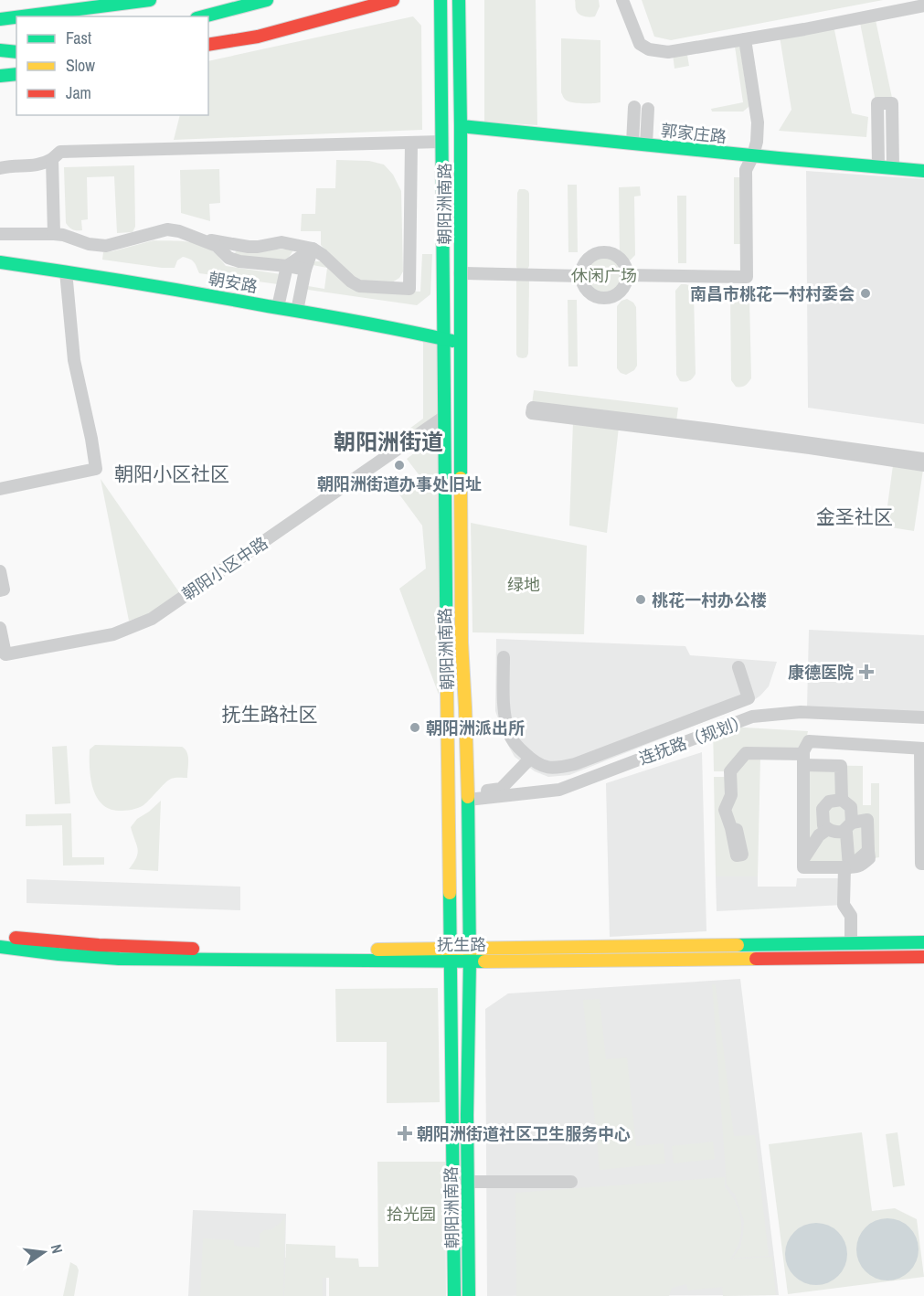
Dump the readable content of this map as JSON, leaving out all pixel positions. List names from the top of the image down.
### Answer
{
  "streets": {
    "main road": [
      "郭家庄路",
      "朝阳洲南路",
      "朝安路",
      "抚生路"
    ],
    "street": ["朝阳小区中路", "连抚路（规划）"]
  },
  "crossings": [
    ["郭家庄路", "朝阳洲南路"],
    ["朝阳洲南路", "朝安路"],
    ["朝阳洲南路", "朝阳小区中路"],
    ["朝阳洲南路", "连抚路（规划）"],
    ["朝阳洲南路", "抚生路"]
  ],
  "districts": [
    "朝阳洲街道",
    "朝阳小区社区",
    "金圣社区",
    "抚生路社区"
  ],
  "parks": ["休闲广场", "绿地", "拾光园"],
  "places": {
    "other": [
      "南昌市桃花一村村委会",
      "朝阳洲街道办事处旧址",
      "桃花一村办公楼",
      "朝阳洲派出所"
    ],
    "health": ["康德医院", "朝阳洲街道社区卫生服务中心"]
  },
  "legend": ["Fast", "Slow", "Jam"],
  "north": "right"
}
